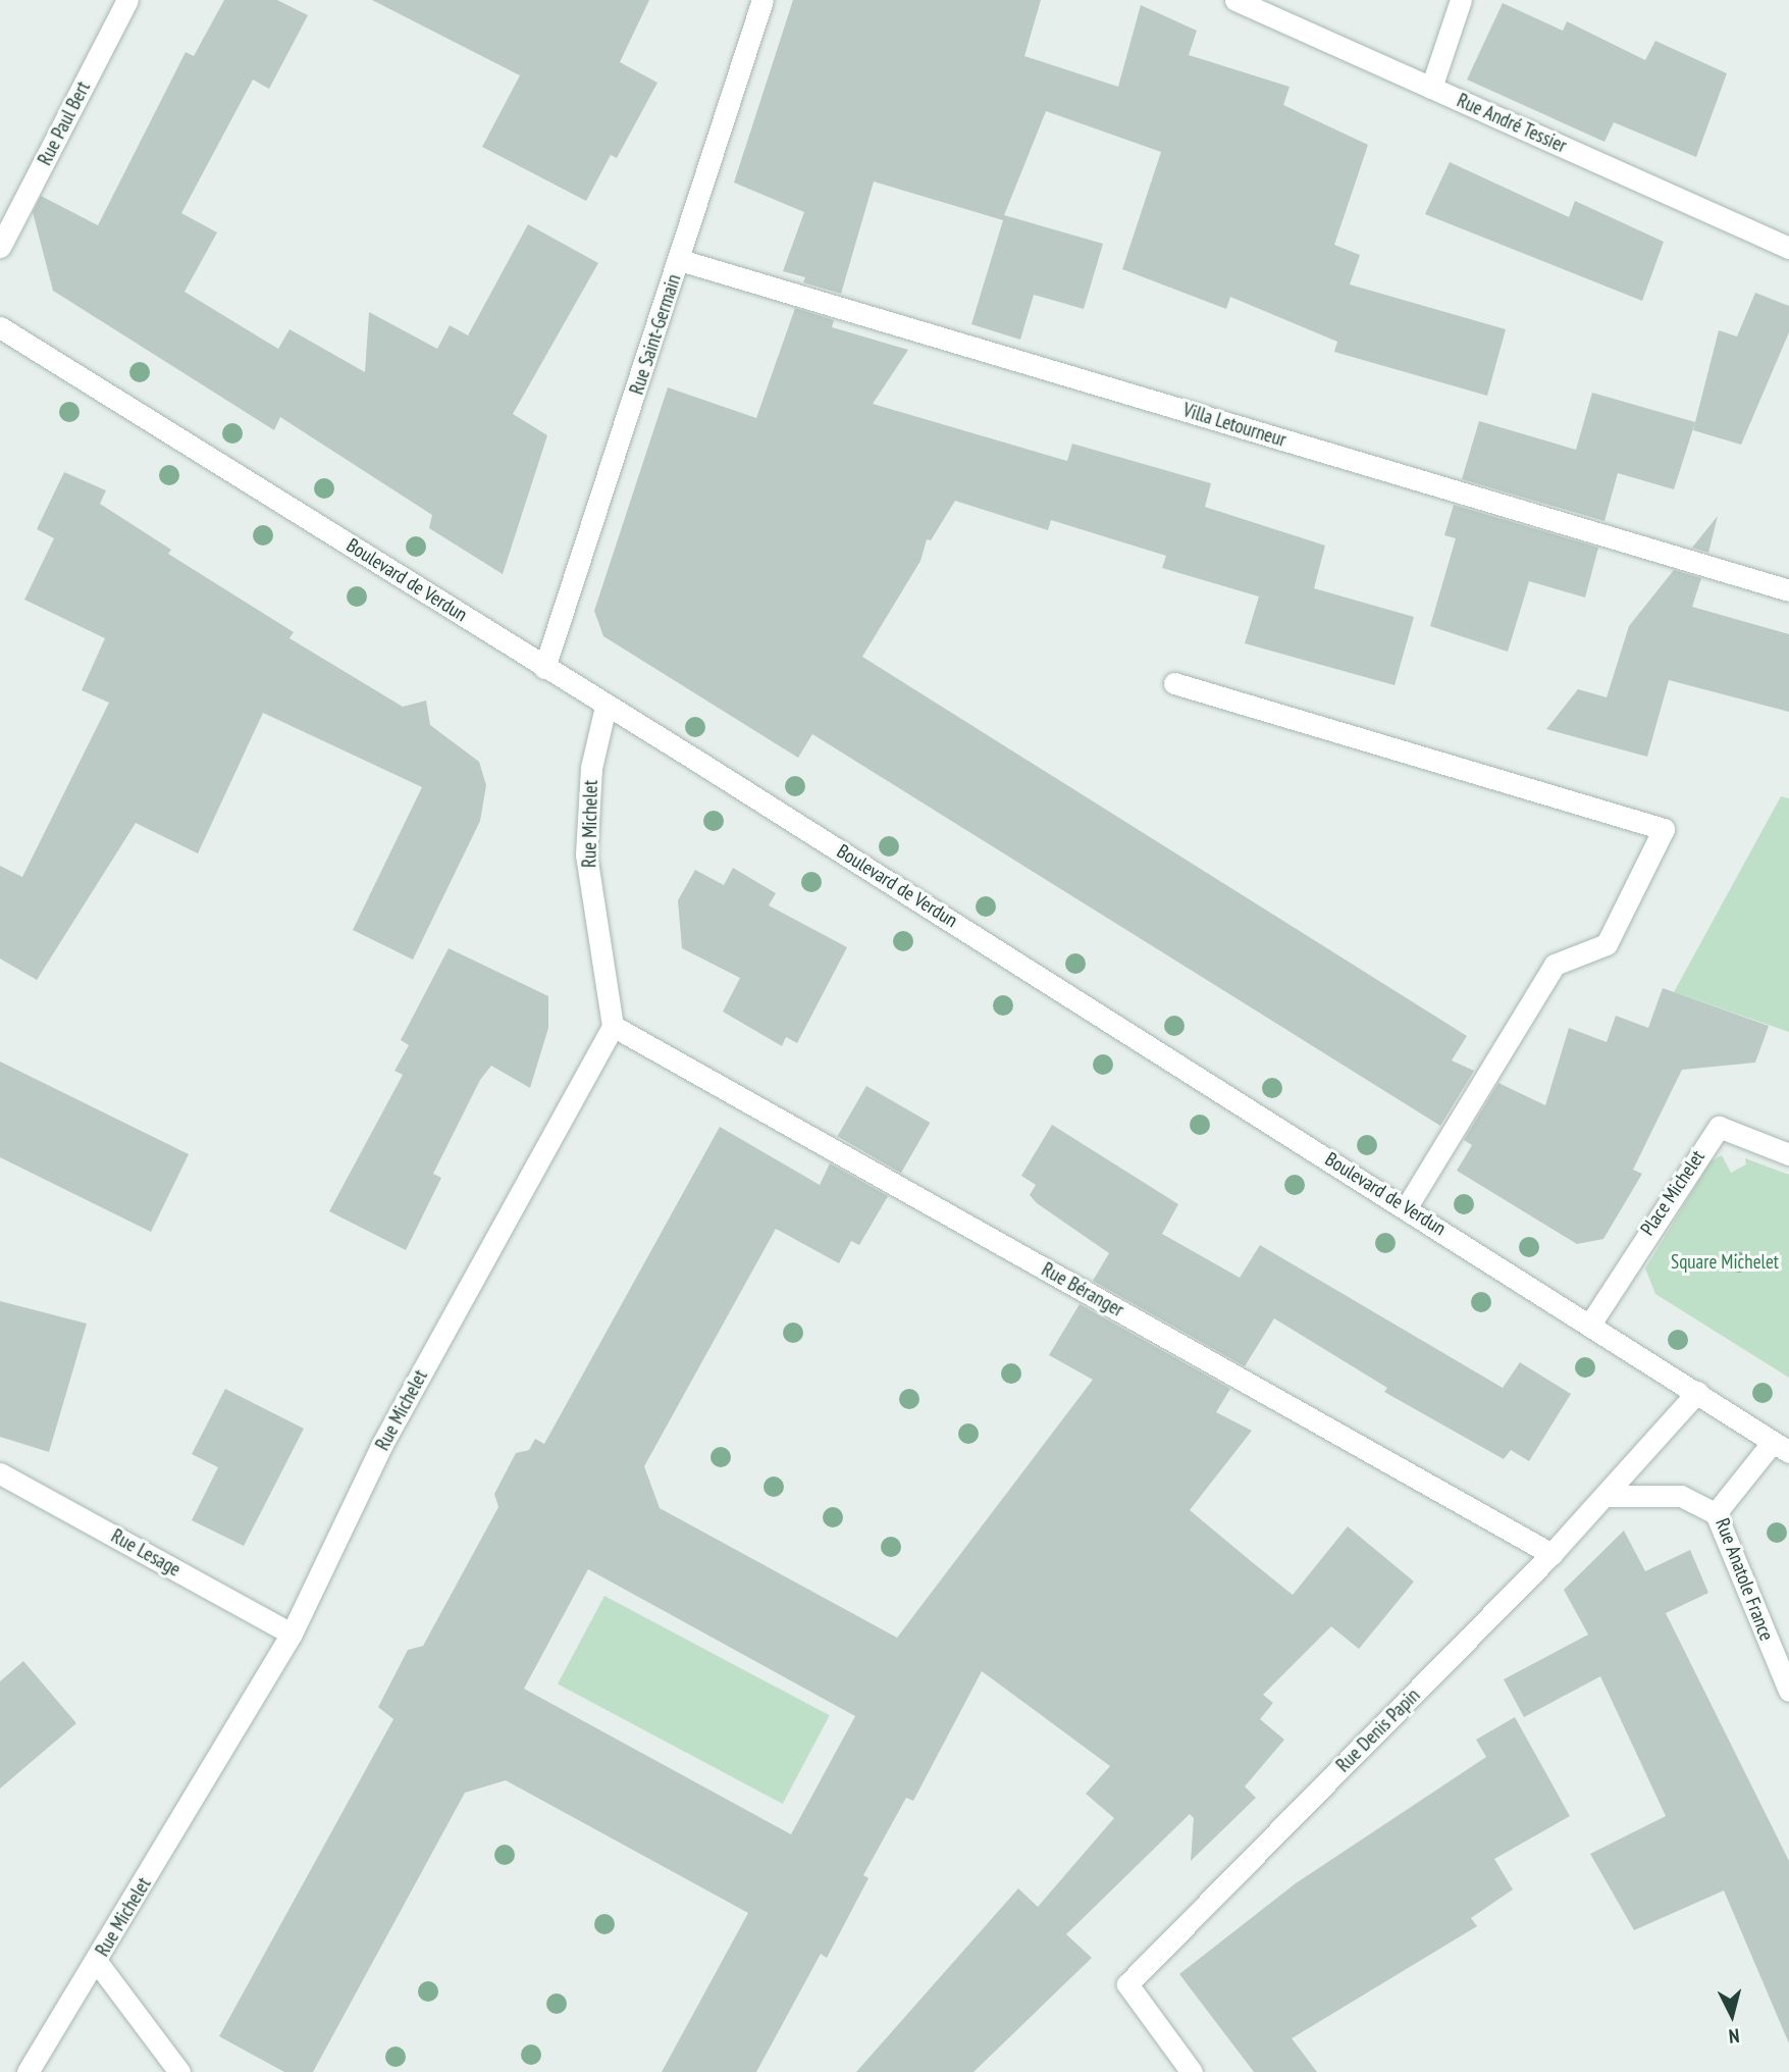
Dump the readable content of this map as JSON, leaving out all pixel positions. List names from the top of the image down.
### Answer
{
  "streets": {
    "street": [
      "Rue Paul Bert",
      "Rue André Tessier",
      "Rue Saint-Germain",
      "Villa Letourneur",
      "Boulevard de Verdun",
      "Rue Michelet",
      "Place Michelet",
      "Rue Béranger",
      "Rue Lesage",
      "Rue Anatole France",
      "Rue Denis Papin"
    ]
  },
  "crossings": [
    ["Rue Saint-Germain", "Villa Letourneur"],
    ["Rue Saint-Germain", "Boulevard de Verdun"],
    ["Boulevard de Verdun", "Rue Michelet"],
    ["Boulevard de Verdun", "Place Michelet"],
    ["Boulevard de Verdun", "Rue Anatole France"],
    ["Boulevard de Verdun", "Rue Denis Papin"],
    ["Rue Michelet", "Rue Béranger"],
    ["Rue Michelet", "Rue Lesage"],
    ["Rue Béranger", "Rue Denis Papin"]
  ],
  "parks": ["Square Michelet"],
  "north": "bottom"
}
